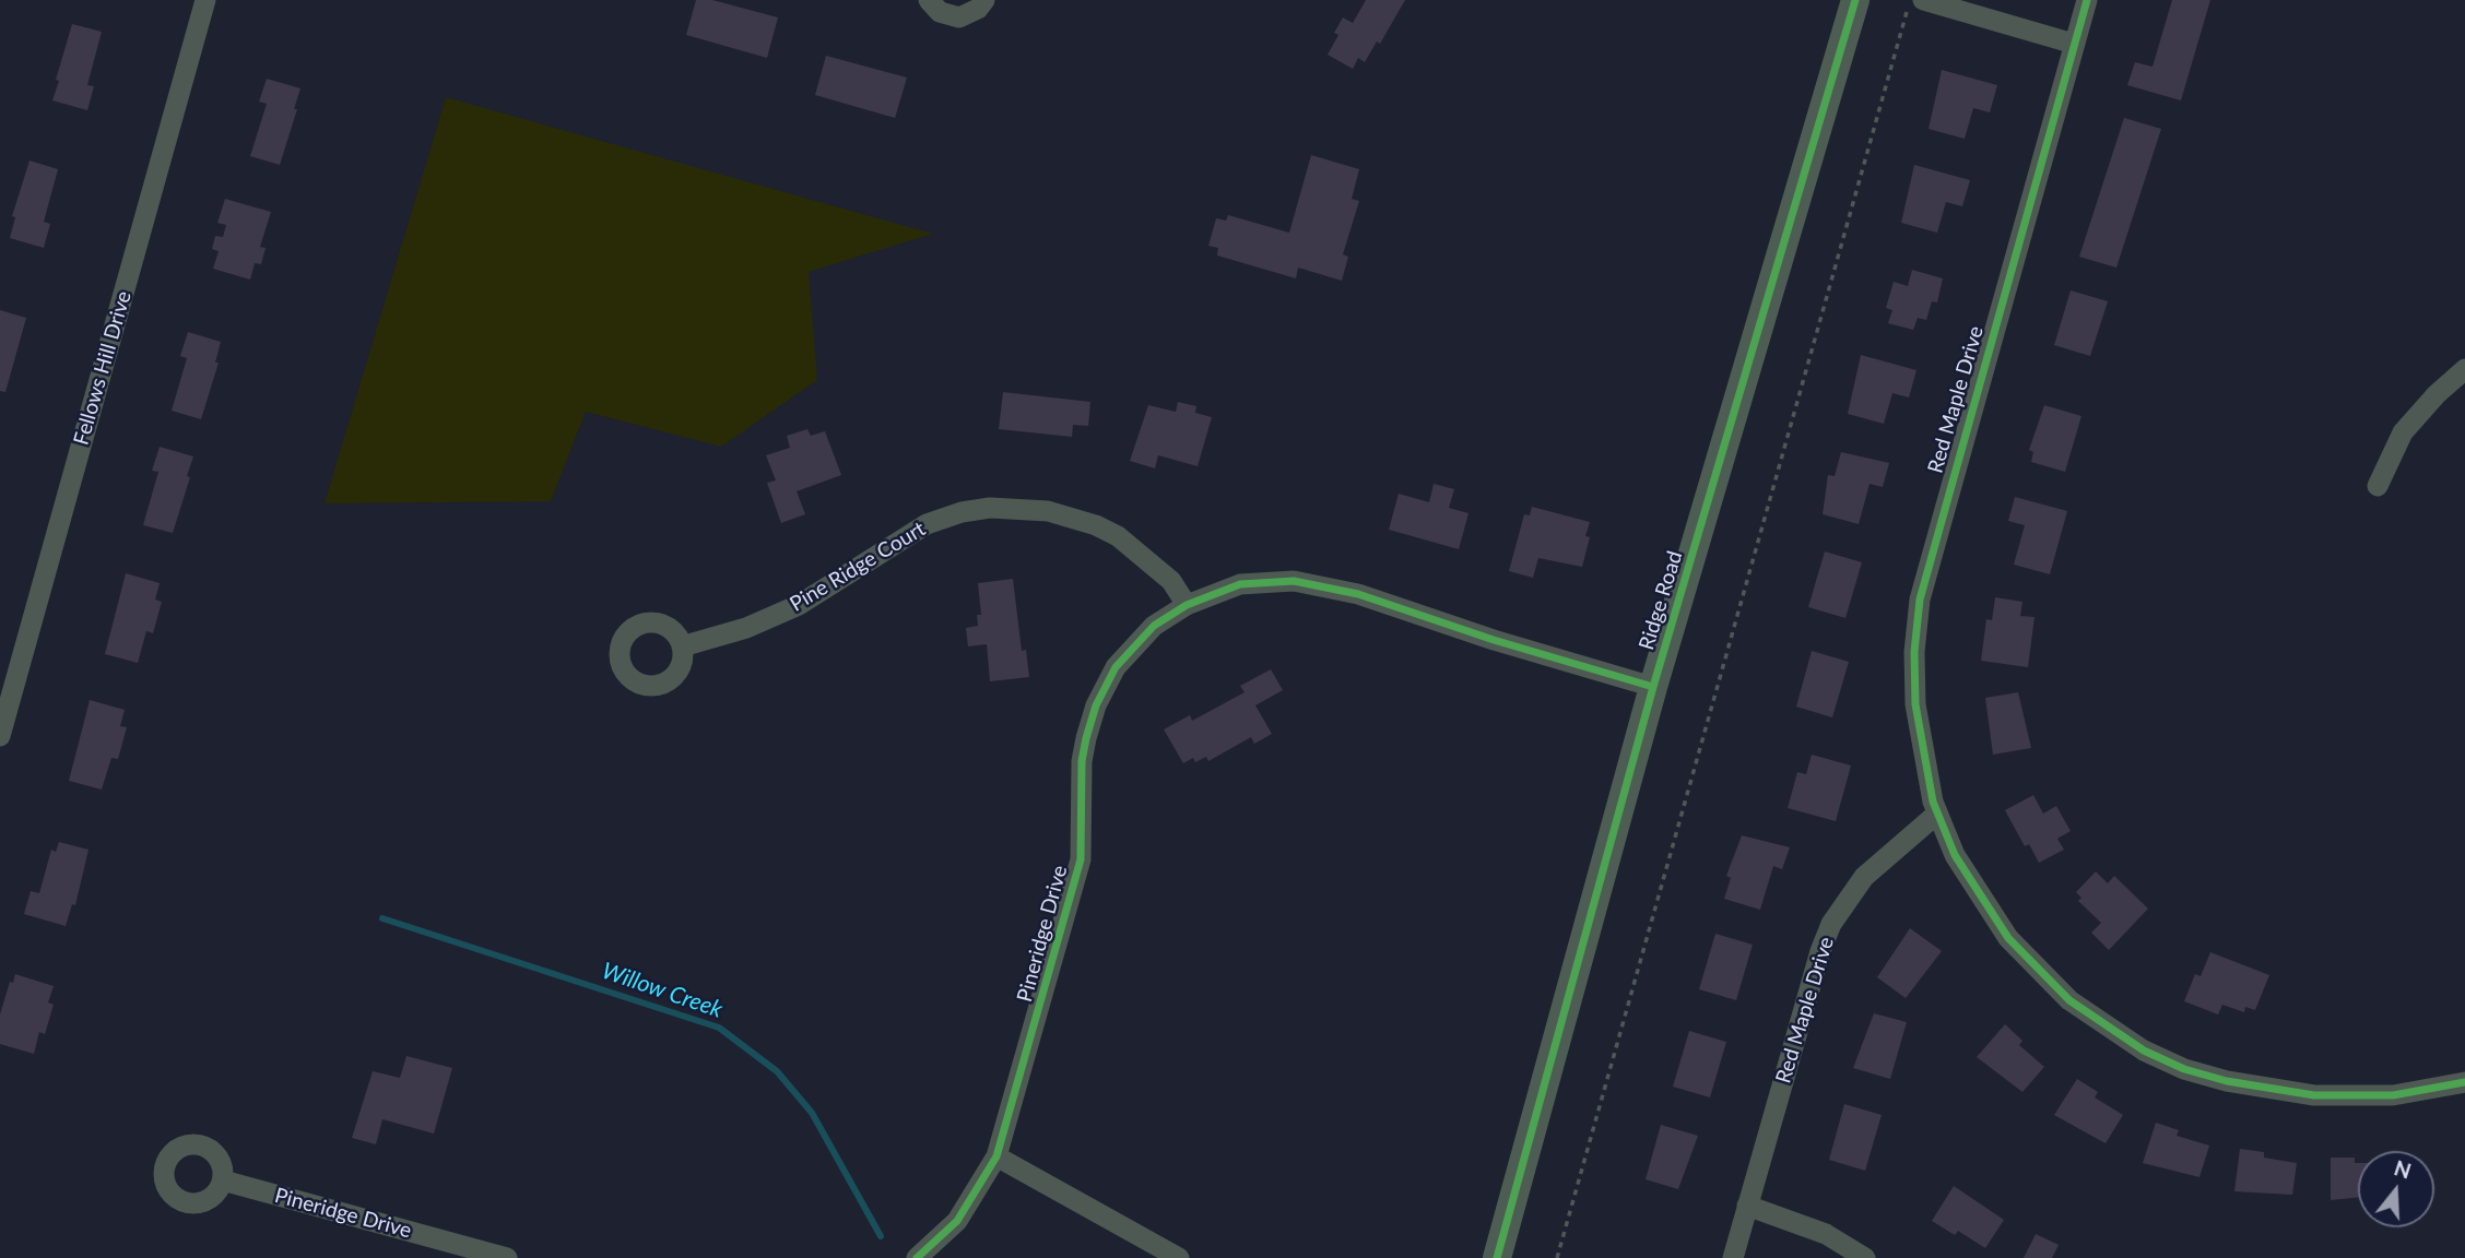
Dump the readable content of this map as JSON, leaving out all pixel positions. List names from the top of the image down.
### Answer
{
  "streets": {
    "street": [
      "Fellows Hill Drive",
      "Red Maple Drive",
      "Pine Ridge Court",
      "Ridge Road",
      "Pineridge Drive"
    ]
  },
  "crossings": [
    ["Pine Ridge Court", "Pineridge Drive"],
    ["Ridge Road", "Pineridge Drive"]
  ],
  "water": ["Willow Creek"],
  "north": "top"
}
